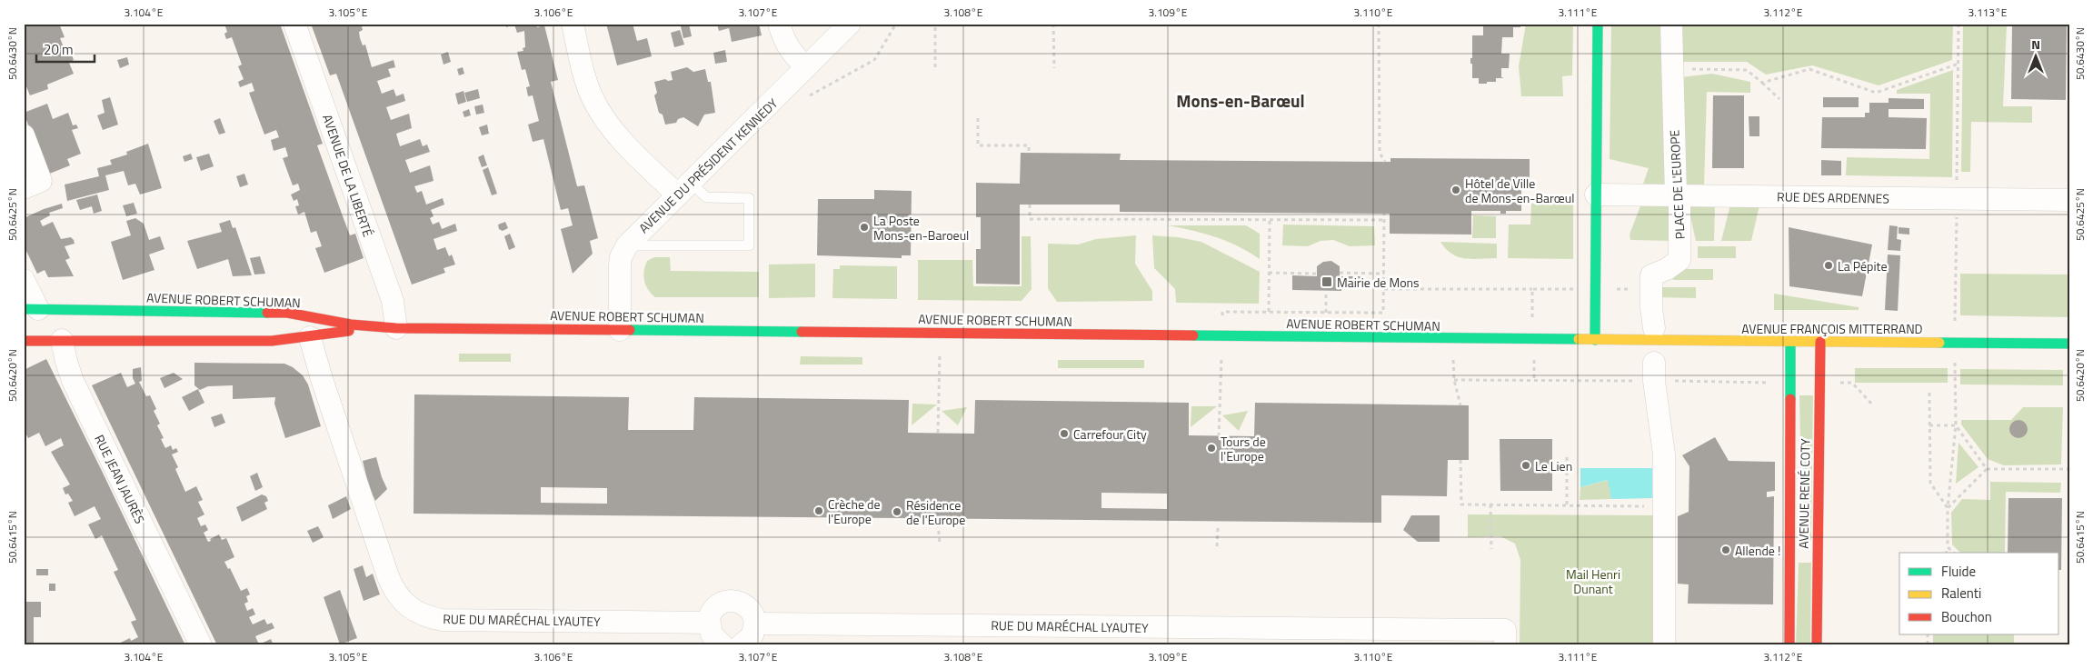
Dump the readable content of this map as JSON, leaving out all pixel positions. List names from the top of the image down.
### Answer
{
  "streets": {
    "main road": ["AVENUE ROBERT SCHUMAN", "AVENUE FRANÇOIS MITTERRAND", "AVENUE RENÉ COTY"],
    "street": [
      "AVENUE DU PRÉSIDENT KENNEDY",
      "AVENUE DE LA LIBERTÉ",
      "PLACE DE L'EUROPE",
      "RUE DES ARDENNES",
      "RUE JEAN JAURÈS",
      "RUE DU MARÉCHAL LYAUTEY"
    ]
  },
  "crossings": [
    ["AVENUE DU PRÉSIDENT KENNEDY", "AVENUE ROBERT SCHUMAN"],
    ["AVENUE DE LA LIBERTÉ", "AVENUE ROBERT SCHUMAN"],
    ["PLACE DE L'EUROPE", "RUE DES ARDENNES"],
    ["AVENUE ROBERT SCHUMAN", "AVENUE FRANÇOIS MITTERRAND"],
    ["AVENUE ROBERT SCHUMAN", "RUE JEAN JAURÈS"],
    ["AVENUE ROBERT SCHUMAN", "RUE DU MARÉCHAL LYAUTEY"],
    ["AVENUE FRANÇOIS MITTERRAND", "AVENUE RENÉ COTY"]
  ],
  "districts": ["Mons-en-Barœul"],
  "parks": ["Mail Henri Dunant"],
  "places": {
    "other": [
      "Hôtel de Ville de Mons-en-Barœul",
      "La Poste Mons-en-Baroeul",
      "La Pépite",
      "Carrefour City",
      "Tours de l'Europe",
      "Le Lien",
      "Crèche de l'Europe",
      "Résidence de l'Europe",
      "Allende !"
    ],
    "transit": ["Mairie de Mons"]
  },
  "legend": ["Fluide", "Ralenti", "Bouchon"],
  "scale_bar": "20 m",
  "north": "top",
  "coordinates": [
    "3.104°E",
    "3.105°E",
    "3.106°E",
    "3.107°E",
    "3.108°E",
    "3.109°E",
    "3.110°E",
    "3.111°E",
    "3.112°E",
    "3.113°E",
    "50.6430°N",
    "50.6425°N",
    "50.6420°N",
    "50.6415°N"
  ]
}
